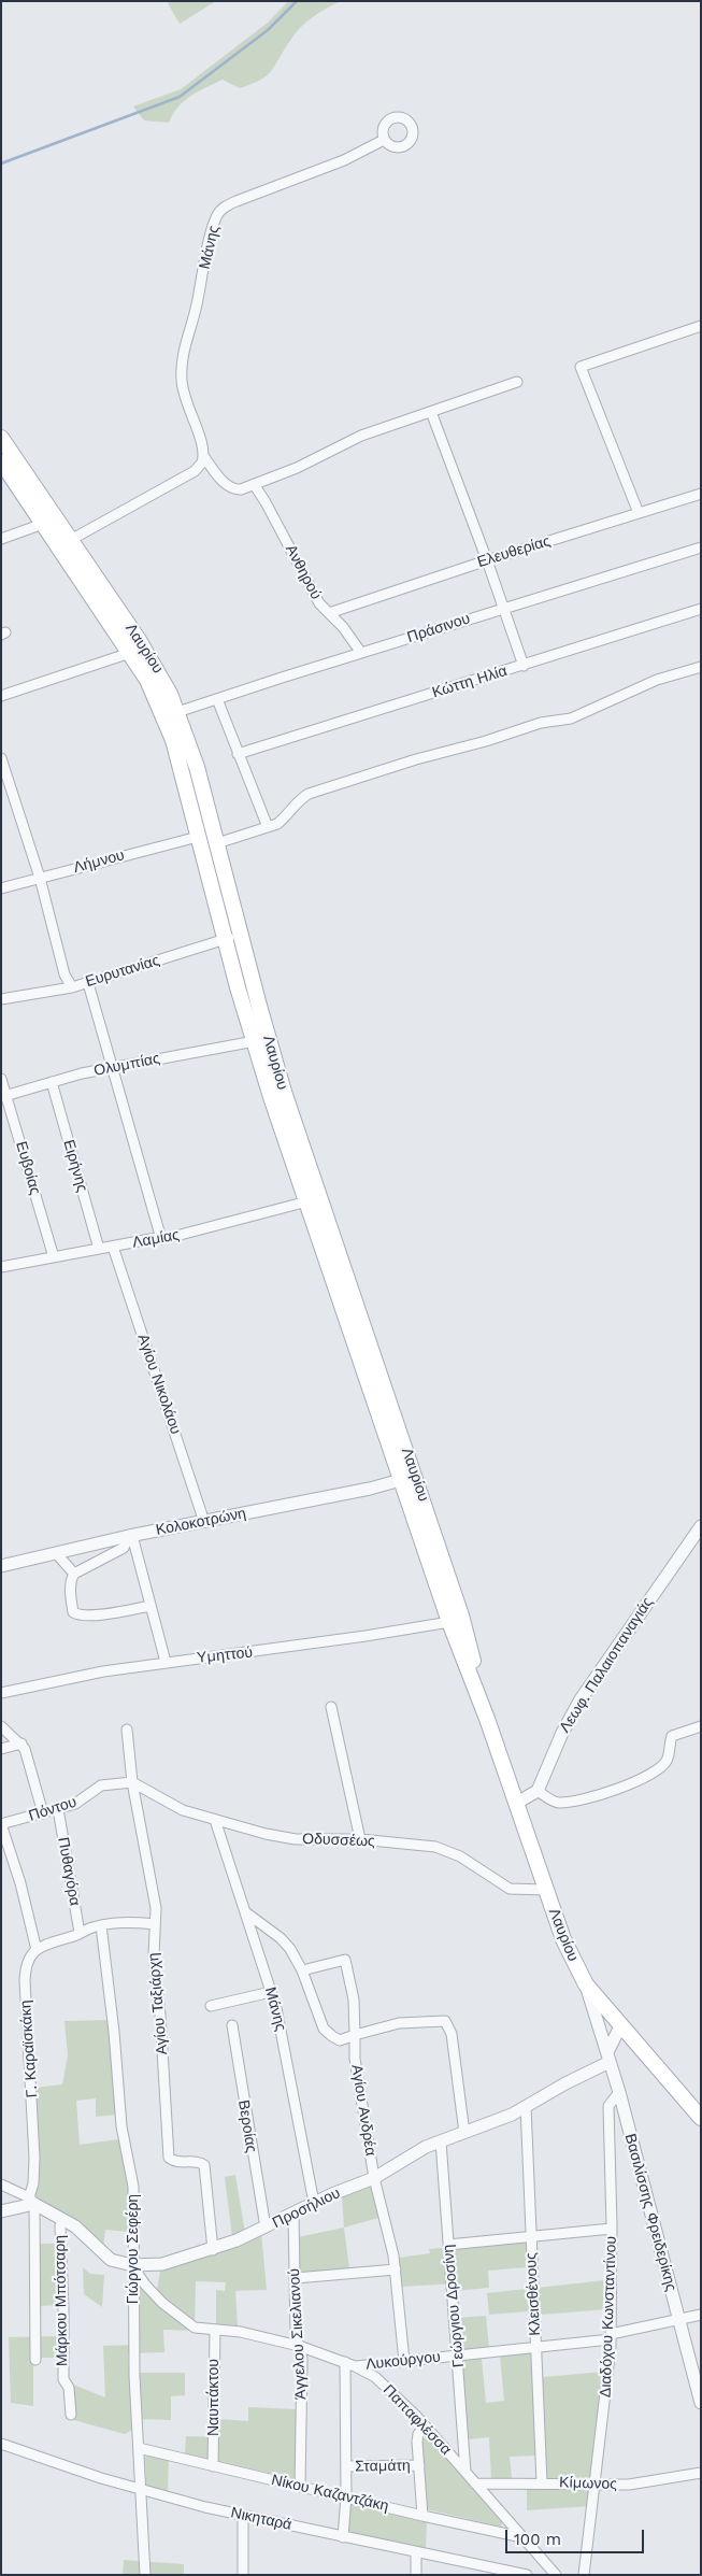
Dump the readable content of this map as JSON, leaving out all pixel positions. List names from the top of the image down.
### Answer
{
  "streets": {
    "main road": ["Λαυρίου"],
    "street": [
      "Μάνης",
      "Ελευθερίας",
      "Ανθηρού",
      "Πράσινου",
      "Κώττη Ηλία",
      "Λήμνου",
      "Ευρυτανίας",
      "Ολυμπίας",
      "Ειρήνης",
      "Ευβοίας",
      "Λαμίας",
      "Αγίου Νικολάου",
      "Κολοκοτρώνη",
      "Υμηττού",
      "Λεωφ. Παλαιοπαναγιάς",
      "Πόντου",
      "Οδυσσέως",
      "Πυθαγόρα",
      "Αγίου Ταξιάρχη",
      "Γ. Καραϊσκάκη",
      "Αγίου Ανδρέα",
      "Βεροίας",
      "Προσήλιου",
      "Βασιλίσσης Φρειδερίκης",
      "Γιώργου Σεφέρη",
      "Κλεισθένους",
      "Μάρκου Μπότσαρη",
      "Γεώργιου Δροσίνη",
      "Διαδόχου Κωνσταντίνου",
      "Άγγελου Σικελιανού",
      "Λυκούργου",
      "Ναυπάκτου",
      "Παπαφλέσσα",
      "Σταμάτη",
      "Κίμωνος",
      "Νίκου Καζαντζάκη",
      "Νικηταρά"
    ]
  },
  "crossings": [
    ["Μάνης", "Ανθηρού"],
    ["Μάνης", "Οδυσσέως"],
    ["Μάνης", "Προσήλιου"],
    ["Ελευθερίας", "Ανθηρού"],
    ["Ανθηρού", "Πράσινου"],
    ["Πράσινου", "Λαυρίου"],
    ["Λαυρίου", "Λήμνου"],
    ["Λαυρίου", "Ευρυτανίας"],
    ["Λαυρίου", "Ολυμπίας"],
    ["Λαυρίου", "Λαμίας"],
    ["Λαυρίου", "Κολοκοτρώνη"],
    ["Λαυρίου", "Υμηττού"],
    ["Λαυρίου", "Οδυσσέως"],
    ["Ολυμπίας", "Ειρήνης"],
    ["Ολυμπίας", "Ευβοίας"],
    ["Ειρήνης", "Λαμίας"],
    ["Ευβοίας", "Λαμίας"],
    ["Λαμίας", "Αγίου Νικολάου"],
    ["Αγίου Νικολάου", "Κολοκοτρώνη"],
    ["Πόντου", "Οδυσσέως"],
    ["Πόντου", "Πυθαγόρα"],
    ["Πόντου", "Αγίου Ταξιάρχη"],
    ["Οδυσσέως", "Αγίου Ταξιάρχη"],
    ["Αγίου Ταξιάρχη", "Προσήλιου"],
    ["Γ. Καραϊσκάκη", "Προσήλιου"],
    ["Αγίου Ανδρέα", "Προσήλιου"],
    ["Αγίου Ανδρέα", "Λυκούργου"],
    ["Βεροίας", "Προσήλιου"],
    ["Προσήλιου", "Βασιλίσσης Φρειδερίκης"],
    ["Προσήλιου", "Γιώργου Σεφέρη"],
    ["Προσήλιου", "Κλεισθένους"],
    ["Προσήλιου", "Μάρκου Μπότσαρη"],
    ["Προσήλιου", "Γεώργιου Δροσίνη"],
    ["Προσήλιου", "Άγγελου Σικελιανού"],
    ["Προσήλιου", "Παπαφλέσσα"],
    ["Βασιλίσσης Φρειδερίκης", "Διαδόχου Κωνσταντίνου"],
    ["Βασιλίσσης Φρειδερίκης", "Λυκούργου"],
    ["Γιώργου Σεφέρη", "Παπαφλέσσα"],
    ["Γιώργου Σεφέρη", "Νίκου Καζαντζάκη"],
    ["Γιώργου Σεφέρη", "Νικηταρά"],
    ["Κλεισθένους", "Λυκούργου"],
    ["Κλεισθένους", "Κίμωνος"],
    ["Γεώργιου Δροσίνη", "Λυκούργου"],
    ["Γεώργιου Δροσίνη", "Παπαφλέσσα"],
    ["Διαδόχου Κωνσταντίνου", "Λυκούργου"],
    ["Διαδόχου Κωνσταντίνου", "Κίμωνος"],
    ["Άγγελου Σικελιανού", "Παπαφλέσσα"],
    ["Άγγελου Σικελιανού", "Νίκου Καζαντζάκη"],
    ["Λυκούργου", "Παπαφλέσσα"],
    ["Ναυπάκτου", "Παπαφλέσσα"],
    ["Ναυπάκτου", "Νίκου Καζαντζάκη"],
    ["Παπαφλέσσα", "Κίμωνος"],
    ["Παπαφλέσσα", "Νίκου Καζαντζάκη"]
  ],
  "scale_bar": "100 m"
}
